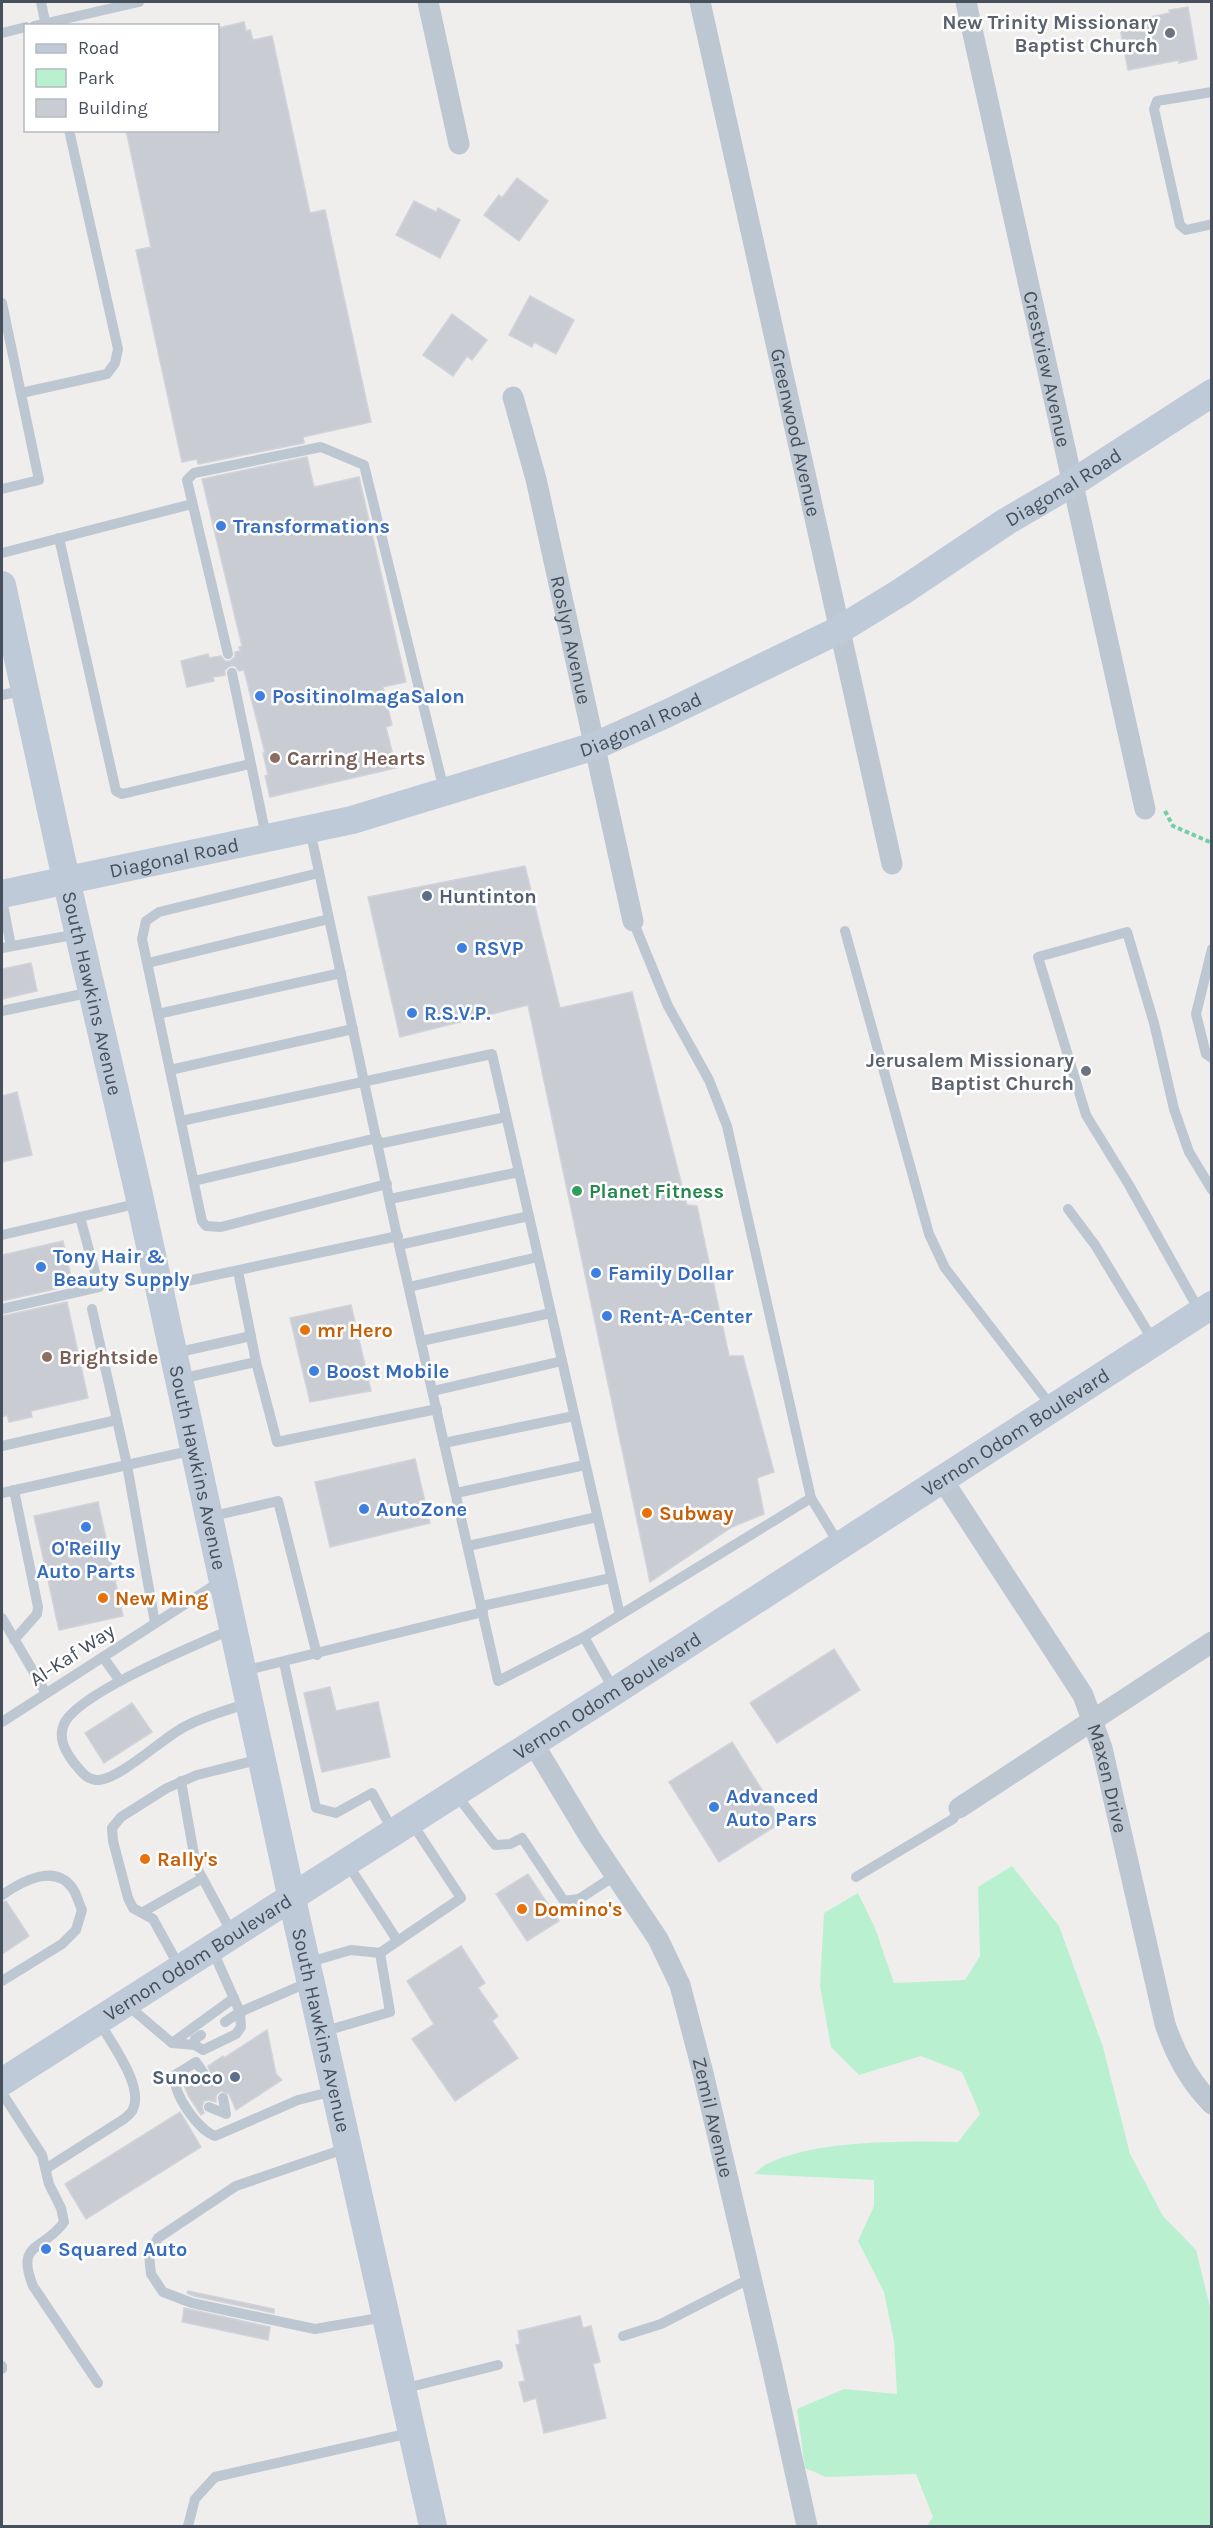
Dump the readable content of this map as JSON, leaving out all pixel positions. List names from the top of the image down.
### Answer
{
  "streets": {
    "street": [
      "Crestview Avenue",
      "Greenwood Avenue",
      "Diagonal Road",
      "Roslyn Avenue",
      "South Hawkins Avenue",
      "Vernon Odom Boulevard",
      "Maxen Drive",
      "Zemil Avenue"
    ],
    "lane": ["Al-Kaf Way"]
  },
  "crossings": [
    ["Crestview Avenue", "Diagonal Road"],
    ["Greenwood Avenue", "Diagonal Road"],
    ["Diagonal Road", "Roslyn Avenue"],
    ["Diagonal Road", "South Hawkins Avenue"],
    ["South Hawkins Avenue", "Vernon Odom Boulevard"],
    ["South Hawkins Avenue", "Al-Kaf Way"],
    ["Vernon Odom Boulevard", "Maxen Drive"],
    ["Vernon Odom Boulevard", "Zemil Avenue"]
  ],
  "places": [
    "New Trinity Missionary Baptist Church",
    "Transformations",
    "PositinoImagaSalon",
    "Carring Hearts",
    "Huntinton",
    "RSVP",
    "R.S.V.P.",
    "Jerusalem Missionary Baptist Church",
    "Planet Fitness",
    "Tony Hair & Beauty Supply",
    "Family Dollar",
    "Rent-A-Center",
    "mr Hero",
    "Brightside",
    "Boost Mobile",
    "AutoZone",
    "Subway",
    "O'Reilly Auto Parts",
    "New Ming",
    "Advanced Auto Pars",
    "Rally's",
    "Domino's",
    "Sunoco",
    "Squared Auto"
  ],
  "legend": ["Road", "Park", "Building"]
}
